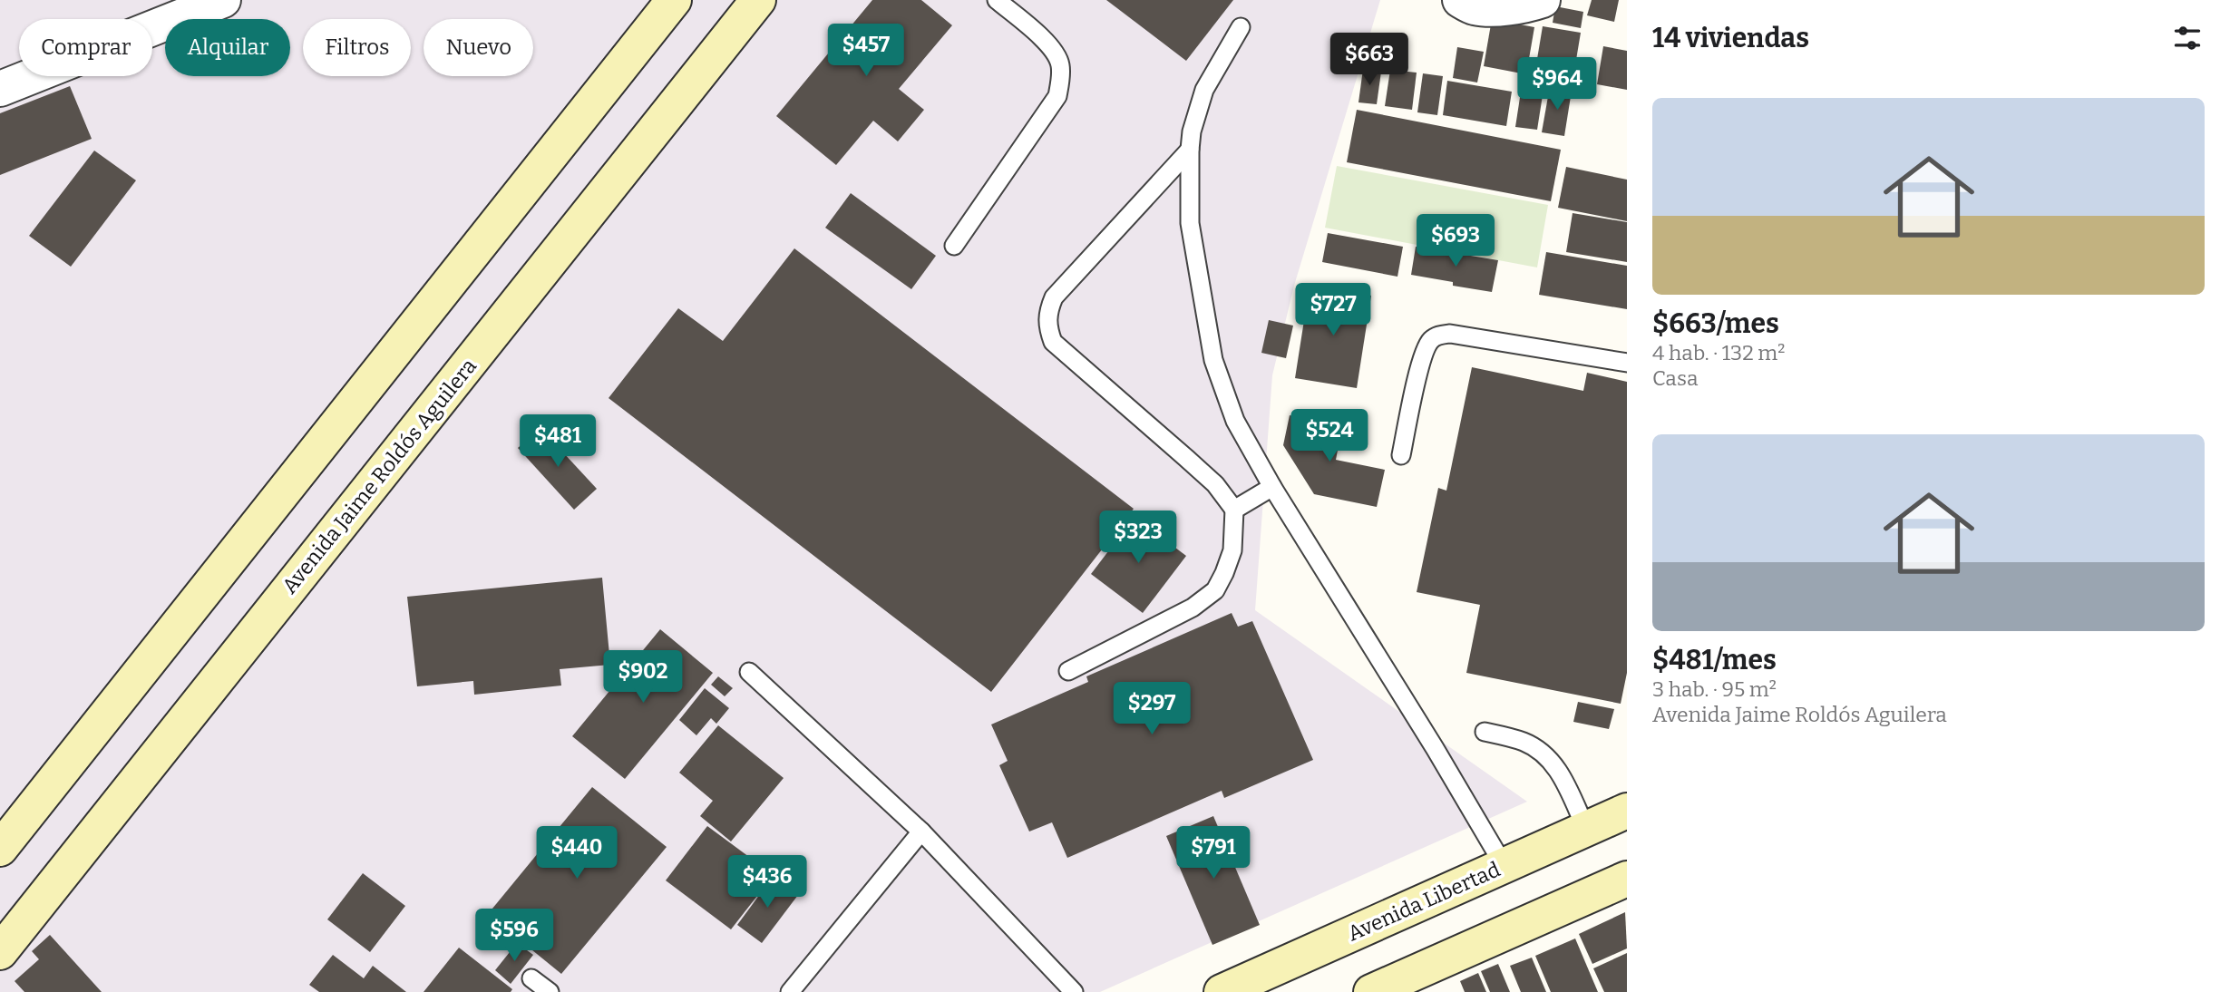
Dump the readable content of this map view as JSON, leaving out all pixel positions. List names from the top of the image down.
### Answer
{
  "streets": {
    "street": ["Avenida Jaime Roldós Aguilera", "Avenida Libertad"]
  },
  "page": {
    "heading": "14 viviendas",
    "chip": [
      "Comprar",
      "Alquilar",
      "Filtros",
      "Nuevo"
    ],
    "price": [
      "$457",
      "$663",
      "$964",
      "$693",
      "$727",
      "$524",
      "$481",
      "$323",
      "$902",
      "$297",
      "$440",
      "$791",
      "$436",
      "$596"
    ],
    "list": [
      {
        "name": "$663/mes",
        "note": "4 hab. · 132 m² · Casa"
      },
      {
        "name": "$481/mes",
        "note": "3 hab. · 95 m² · Avenida Jaime Roldós Aguilera"
      }
    ]
  }
}
